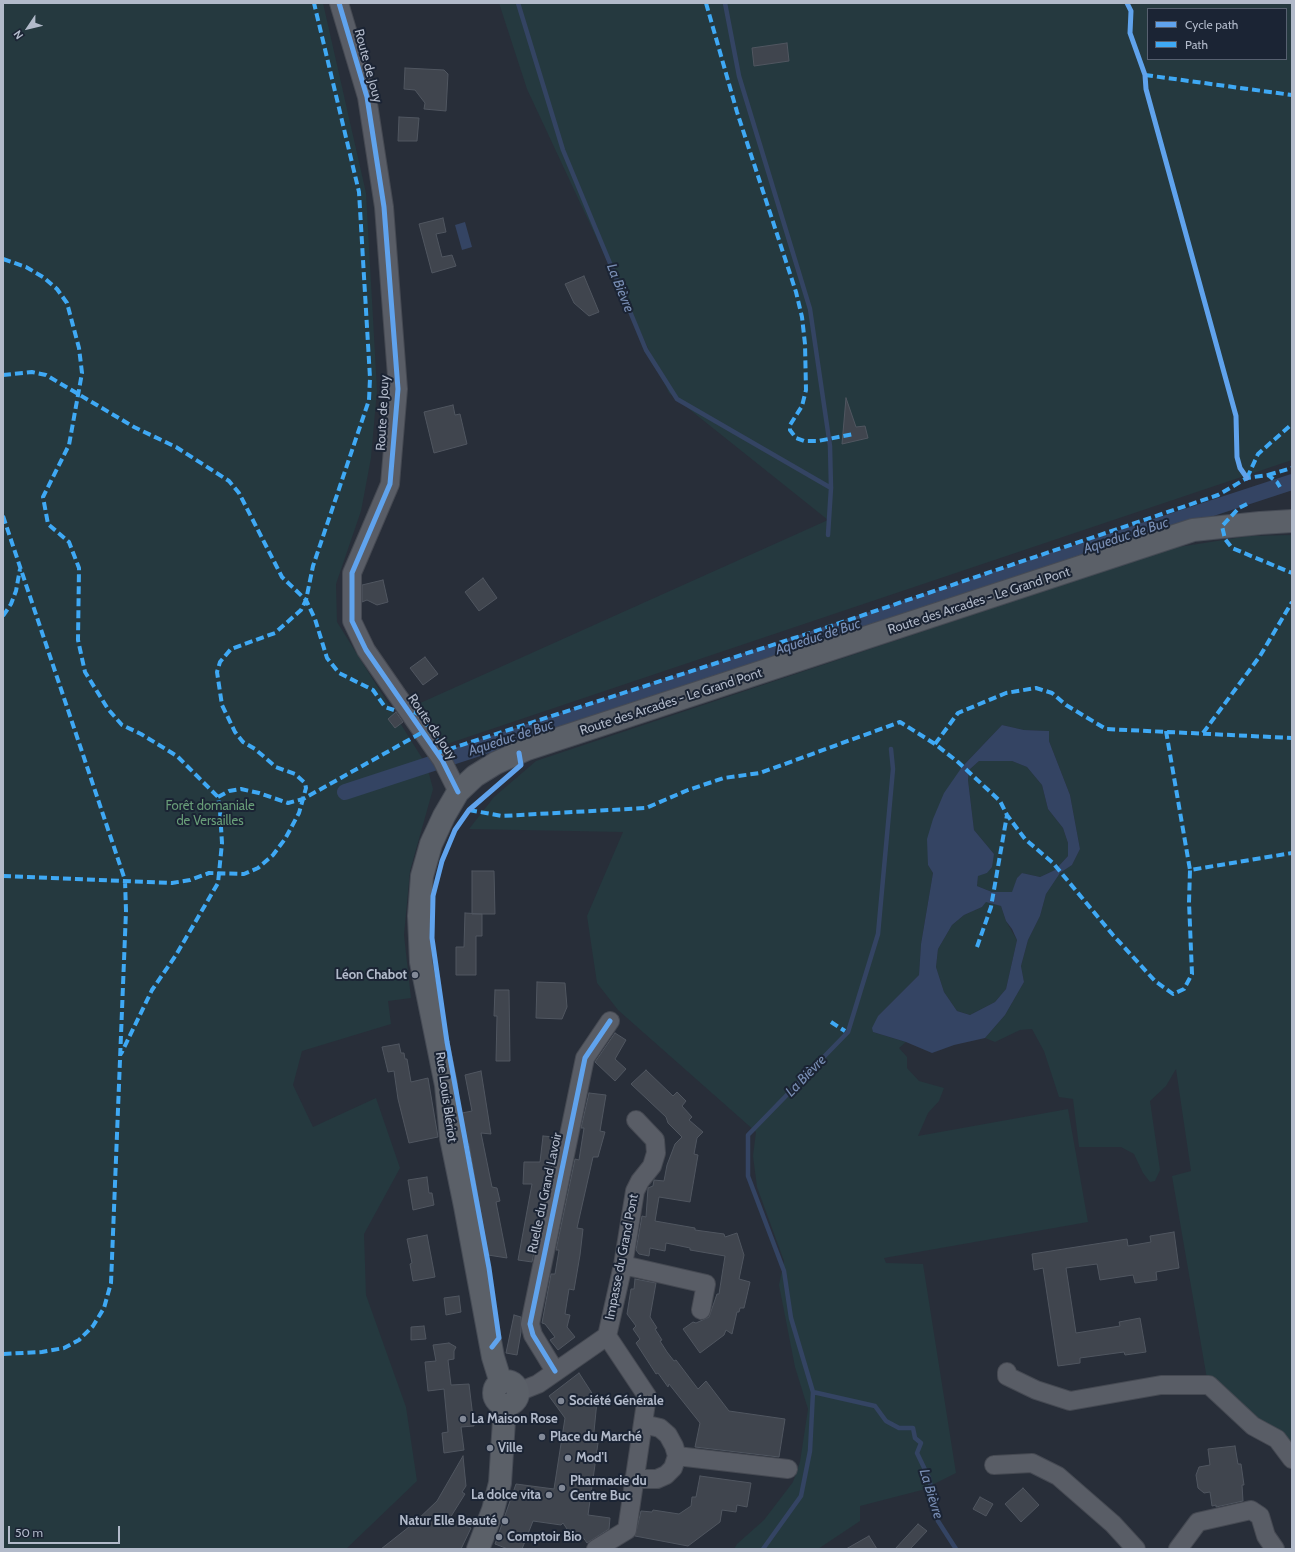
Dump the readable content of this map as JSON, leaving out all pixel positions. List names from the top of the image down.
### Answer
{
  "streets": {
    "main road": ["Route des Arcades - Le Grand Pont", "Rue Louis Blériot"],
    "street": ["Route de Jouy", "Ruelle du Grand Lavoir", "Impasse du Grand Pont"]
  },
  "crossings": [
    ["Route de Jouy", "Route des Arcades - Le Grand Pont"],
    ["Route de Jouy", "Rue Louis Blériot"],
    ["Route des Arcades - Le Grand Pont", "Rue Louis Blériot"]
  ],
  "water": ["La Bièvre", "Aqueduc de Buc"],
  "parks": ["Forêt domaniale de Versailles"],
  "places": [
    "Léon Chabot",
    "Société Générale",
    "La Maison Rose",
    "Place du Marché",
    "Ville",
    "Mod'l",
    "Pharmacie du Centre Buc",
    "La dolce vita",
    "Natur Elle Beauté",
    "Comptoir Bio"
  ],
  "legend": ["Cycle path", "Path"],
  "scale_bar": "50 m",
  "north": "bottom left"
}
